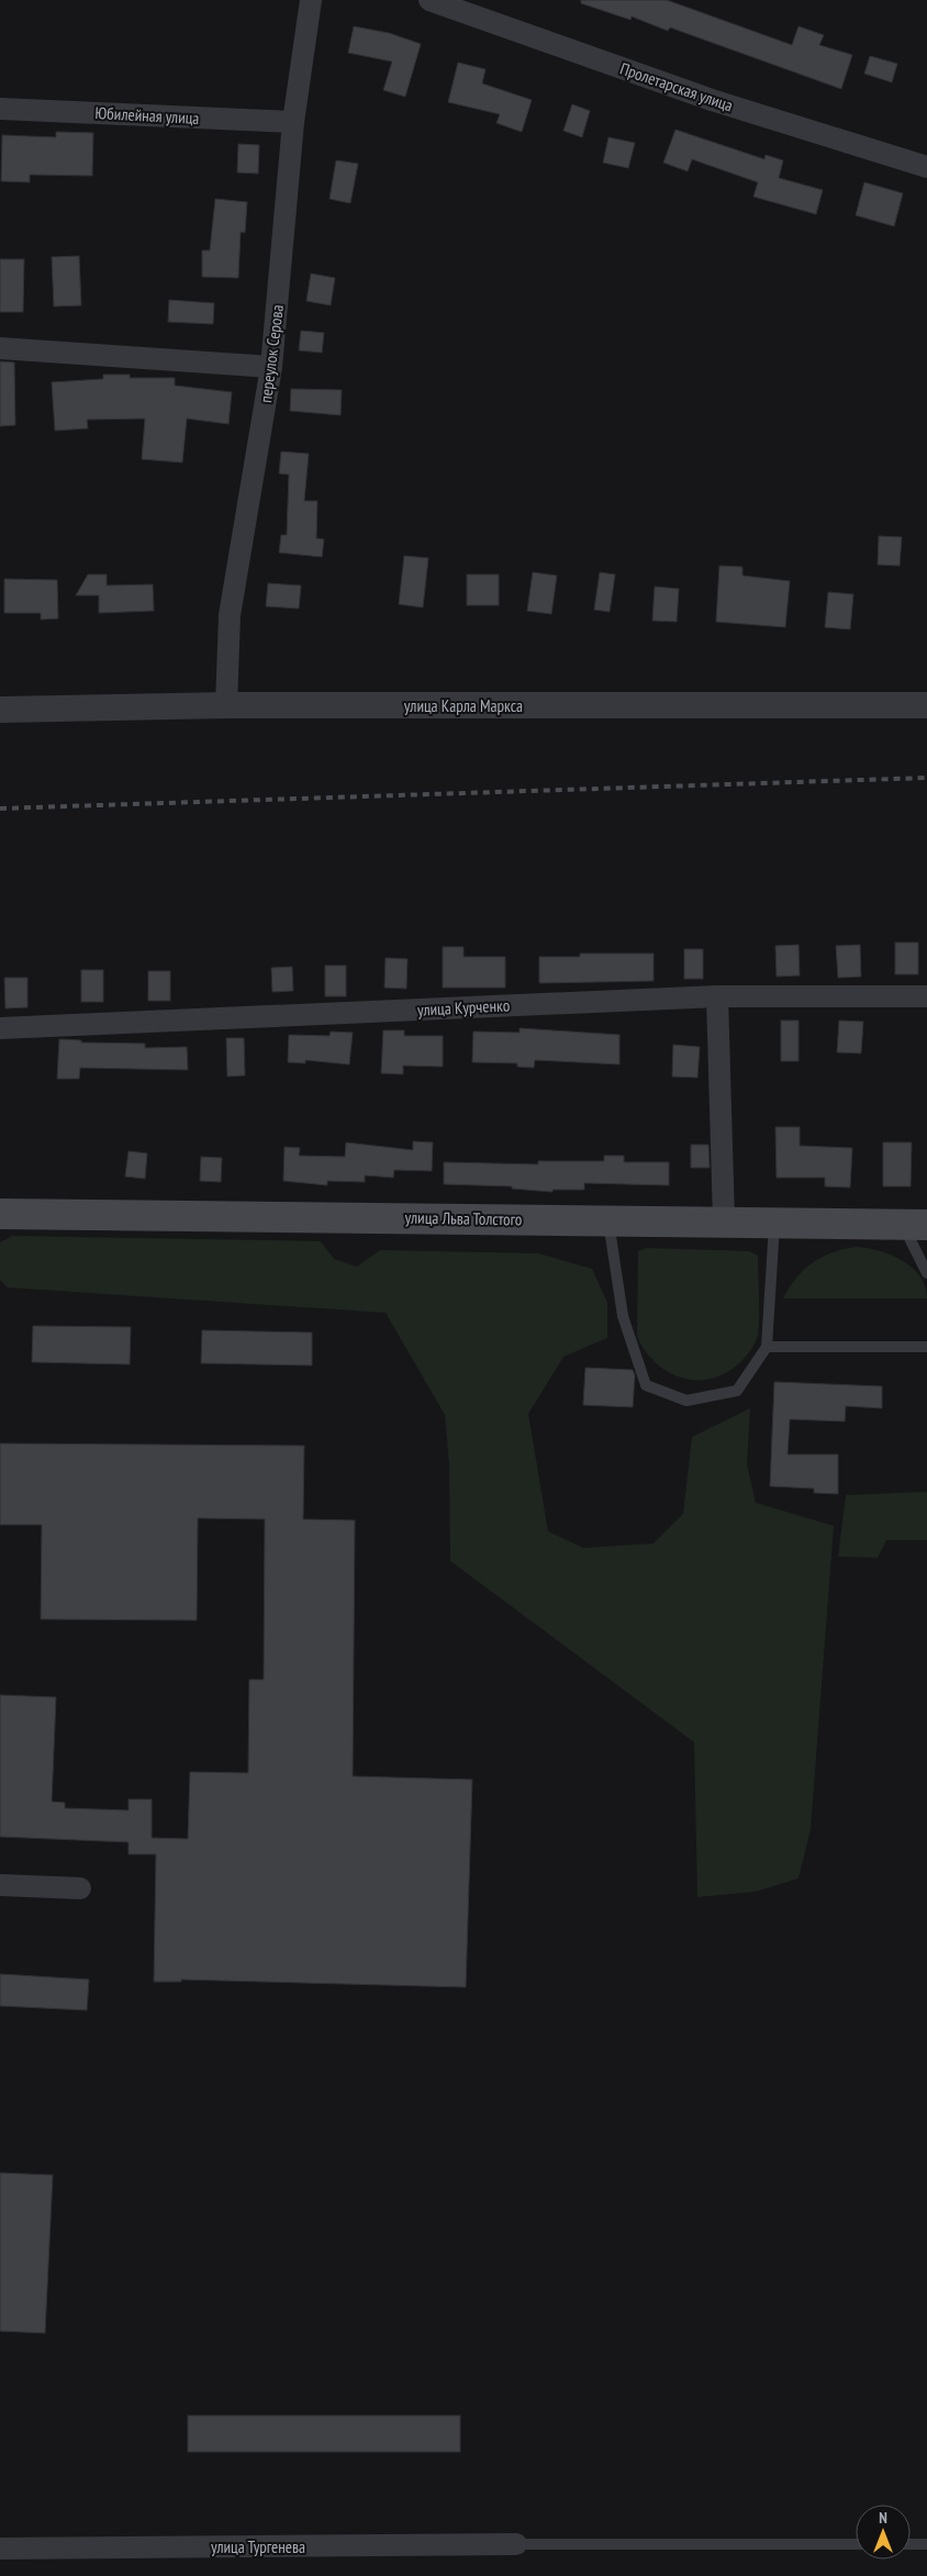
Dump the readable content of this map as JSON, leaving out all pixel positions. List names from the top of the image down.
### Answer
{
  "streets": {
    "main road": ["улица Льва Толстого"],
    "street": [
      "Пролетарская улица",
      "Юбилейная улица",
      "переулок Серова",
      "улица Карла Маркса",
      "улица Курченко",
      "улица Тургенева"
    ]
  },
  "crossings": [
    ["Юбилейная улица", "переулок Серова"],
    ["переулок Серова", "улица Карла Маркса"]
  ],
  "north": "top"
}
